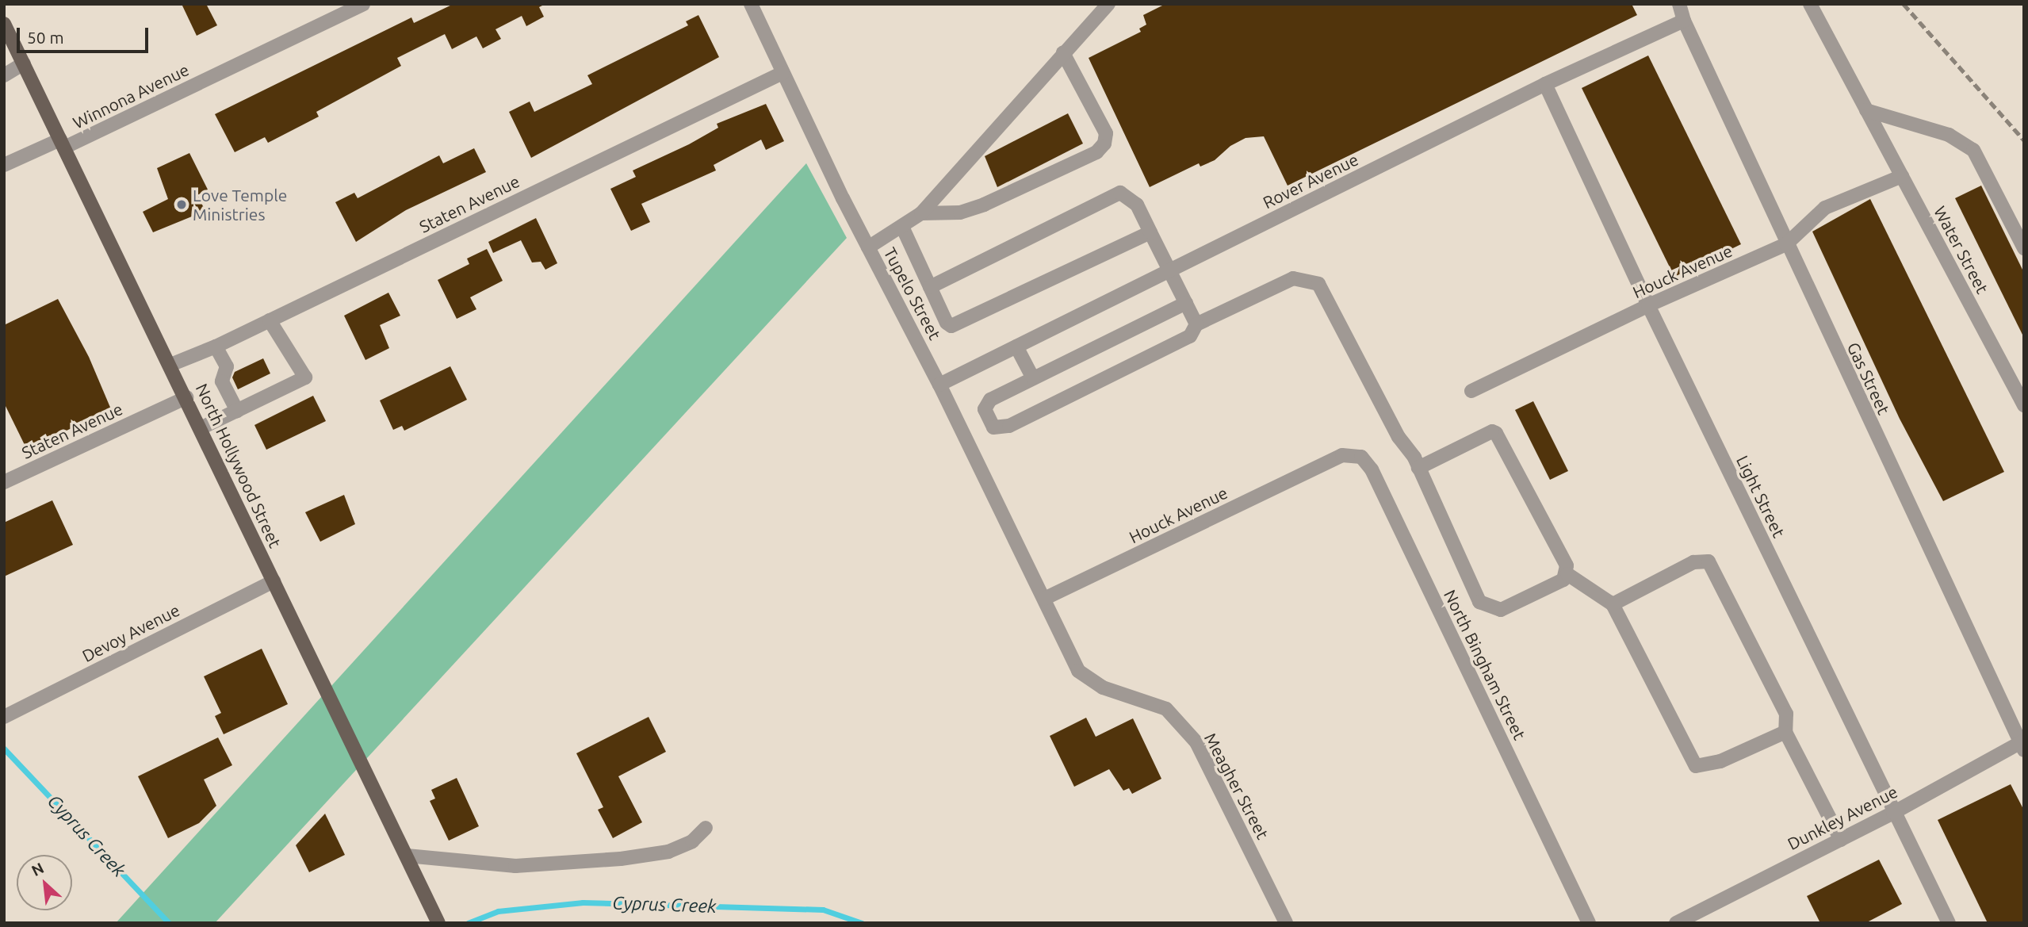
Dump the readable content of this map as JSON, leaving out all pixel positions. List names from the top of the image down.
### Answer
{
  "streets": {
    "main road": ["North Hollywood Street"],
    "street": [
      "Winnona Avenue",
      "Rover Avenue",
      "Staten Avenue",
      "Water Street",
      "Houck Avenue",
      "Tupelo Street",
      "Gas Street",
      "Light Street",
      "Devoy Avenue",
      "North Bingham Street",
      "Meagher Street",
      "Dunkley Avenue"
    ]
  },
  "crossings": [
    ["Winnona Avenue", "North Hollywood Street"],
    ["Rover Avenue", "Tupelo Street"],
    ["Rover Avenue", "Gas Street"],
    ["Rover Avenue", "Light Street"],
    ["Staten Avenue", "Tupelo Street"],
    ["Staten Avenue", "North Hollywood Street"],
    ["Water Street", "Houck Avenue"],
    ["Houck Avenue", "Tupelo Street"],
    ["Houck Avenue", "Gas Street"],
    ["Houck Avenue", "Light Street"],
    ["Houck Avenue", "North Bingham Street"],
    ["Houck Avenue", "Meagher Street"],
    ["Tupelo Street", "Meagher Street"],
    ["Gas Street", "Dunkley Avenue"],
    ["North Hollywood Street", "Devoy Avenue"],
    ["Light Street", "Dunkley Avenue"]
  ],
  "water": ["Cyprus Creek"],
  "places": ["Love Temple Ministries"],
  "scale_bar": "50 m",
  "north": "top left"
}
